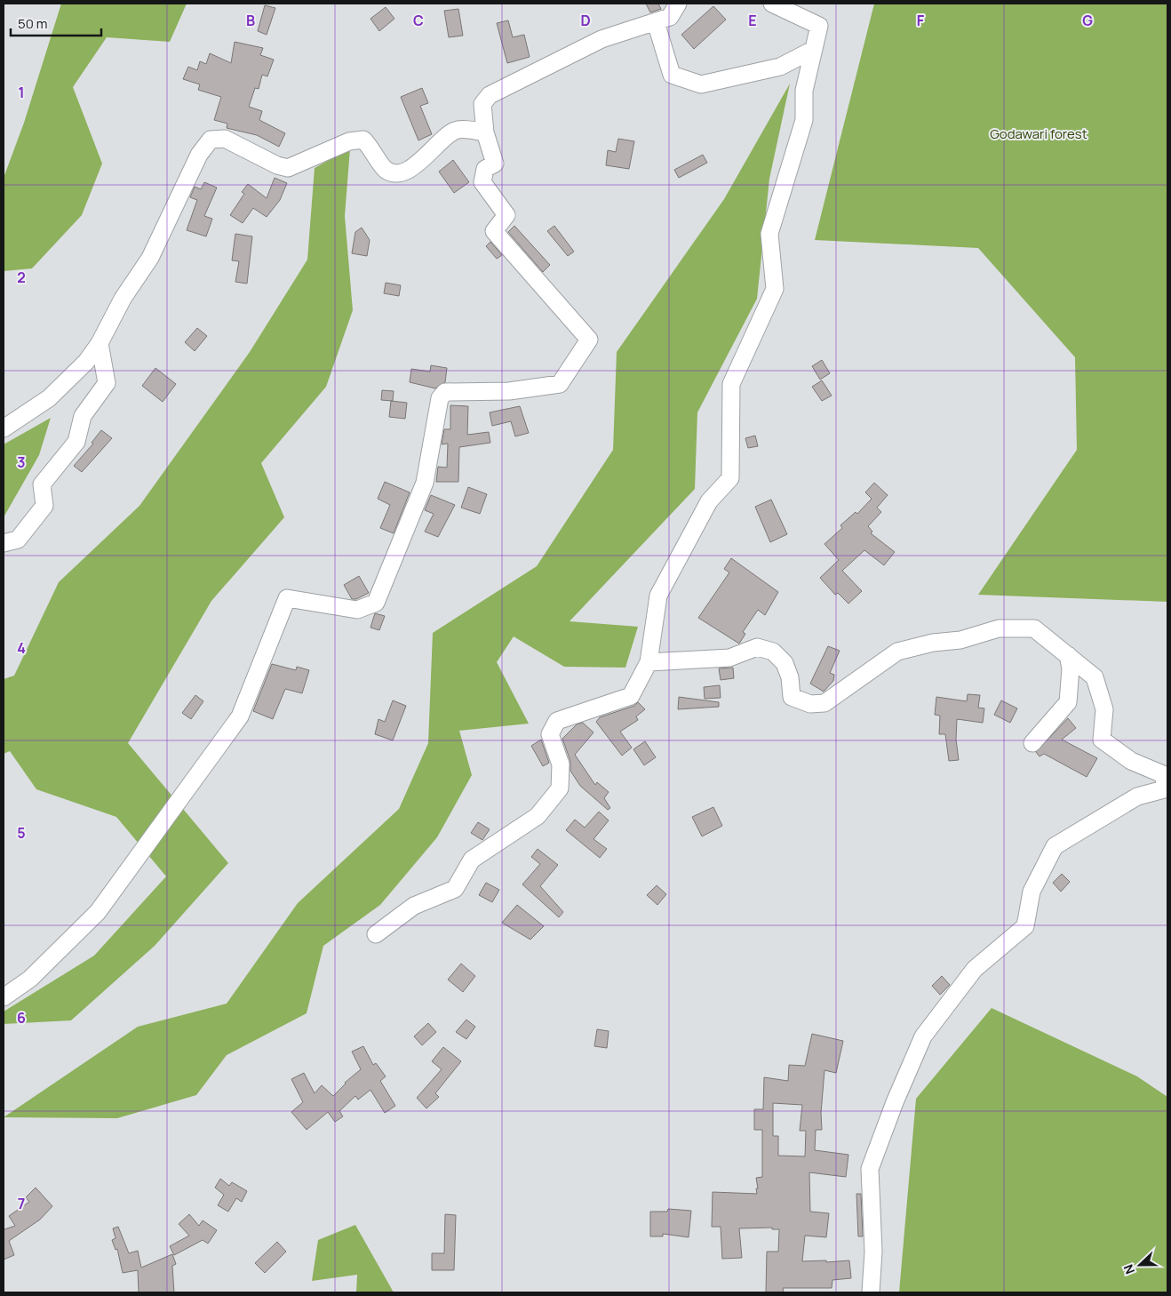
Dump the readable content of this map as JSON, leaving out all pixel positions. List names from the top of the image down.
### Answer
{
  "parks": ["Godawari forest"],
  "scale_bar": "50 m",
  "north": "left",
  "grid": {
    "columns": [
      "B",
      "C",
      "D",
      "E",
      "F",
      "G"
    ],
    "rows": [
      "1",
      "2",
      "3",
      "4",
      "5",
      "6",
      "7"
    ]
  }
}
